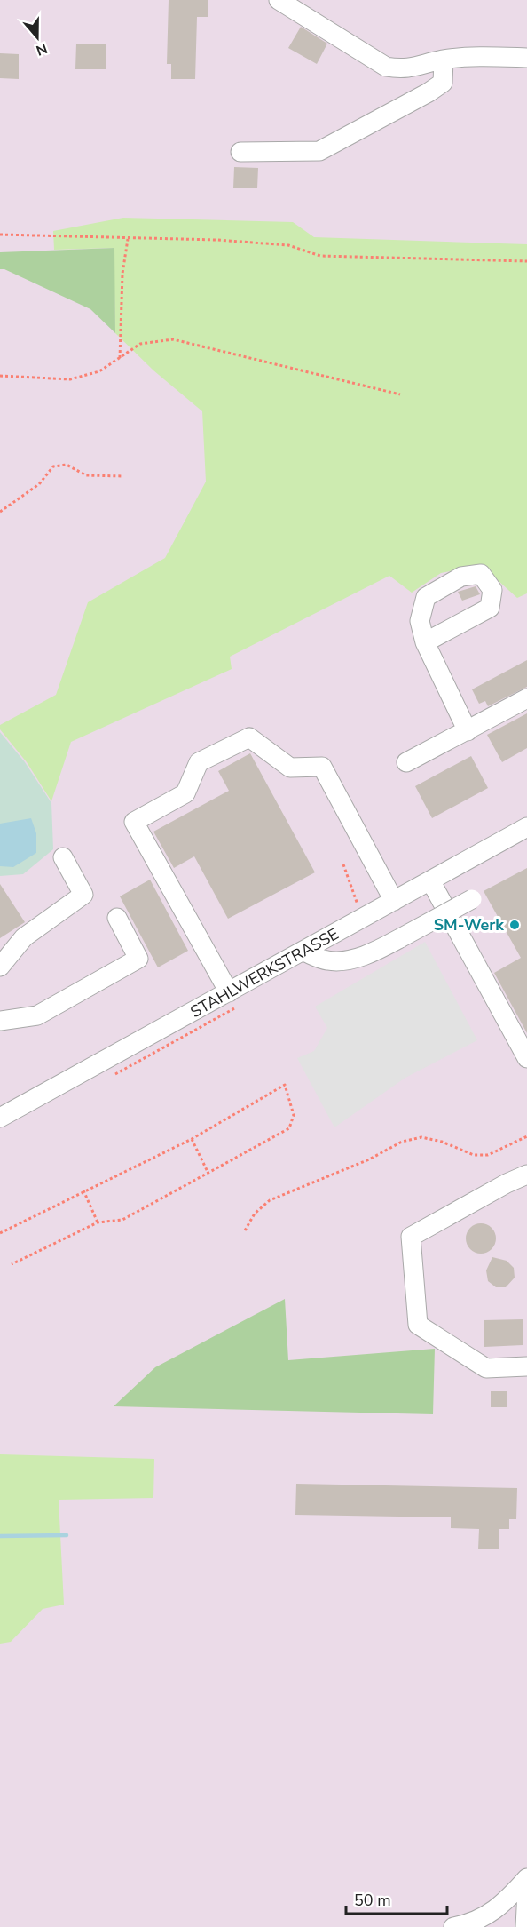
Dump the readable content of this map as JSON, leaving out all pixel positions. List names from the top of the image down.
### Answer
{
  "streets": {
    "street": ["STAHLWERKSTRASSE"]
  },
  "places": ["SM-Werk"],
  "scale_bar": "50 m",
  "north": "bottom"
}
